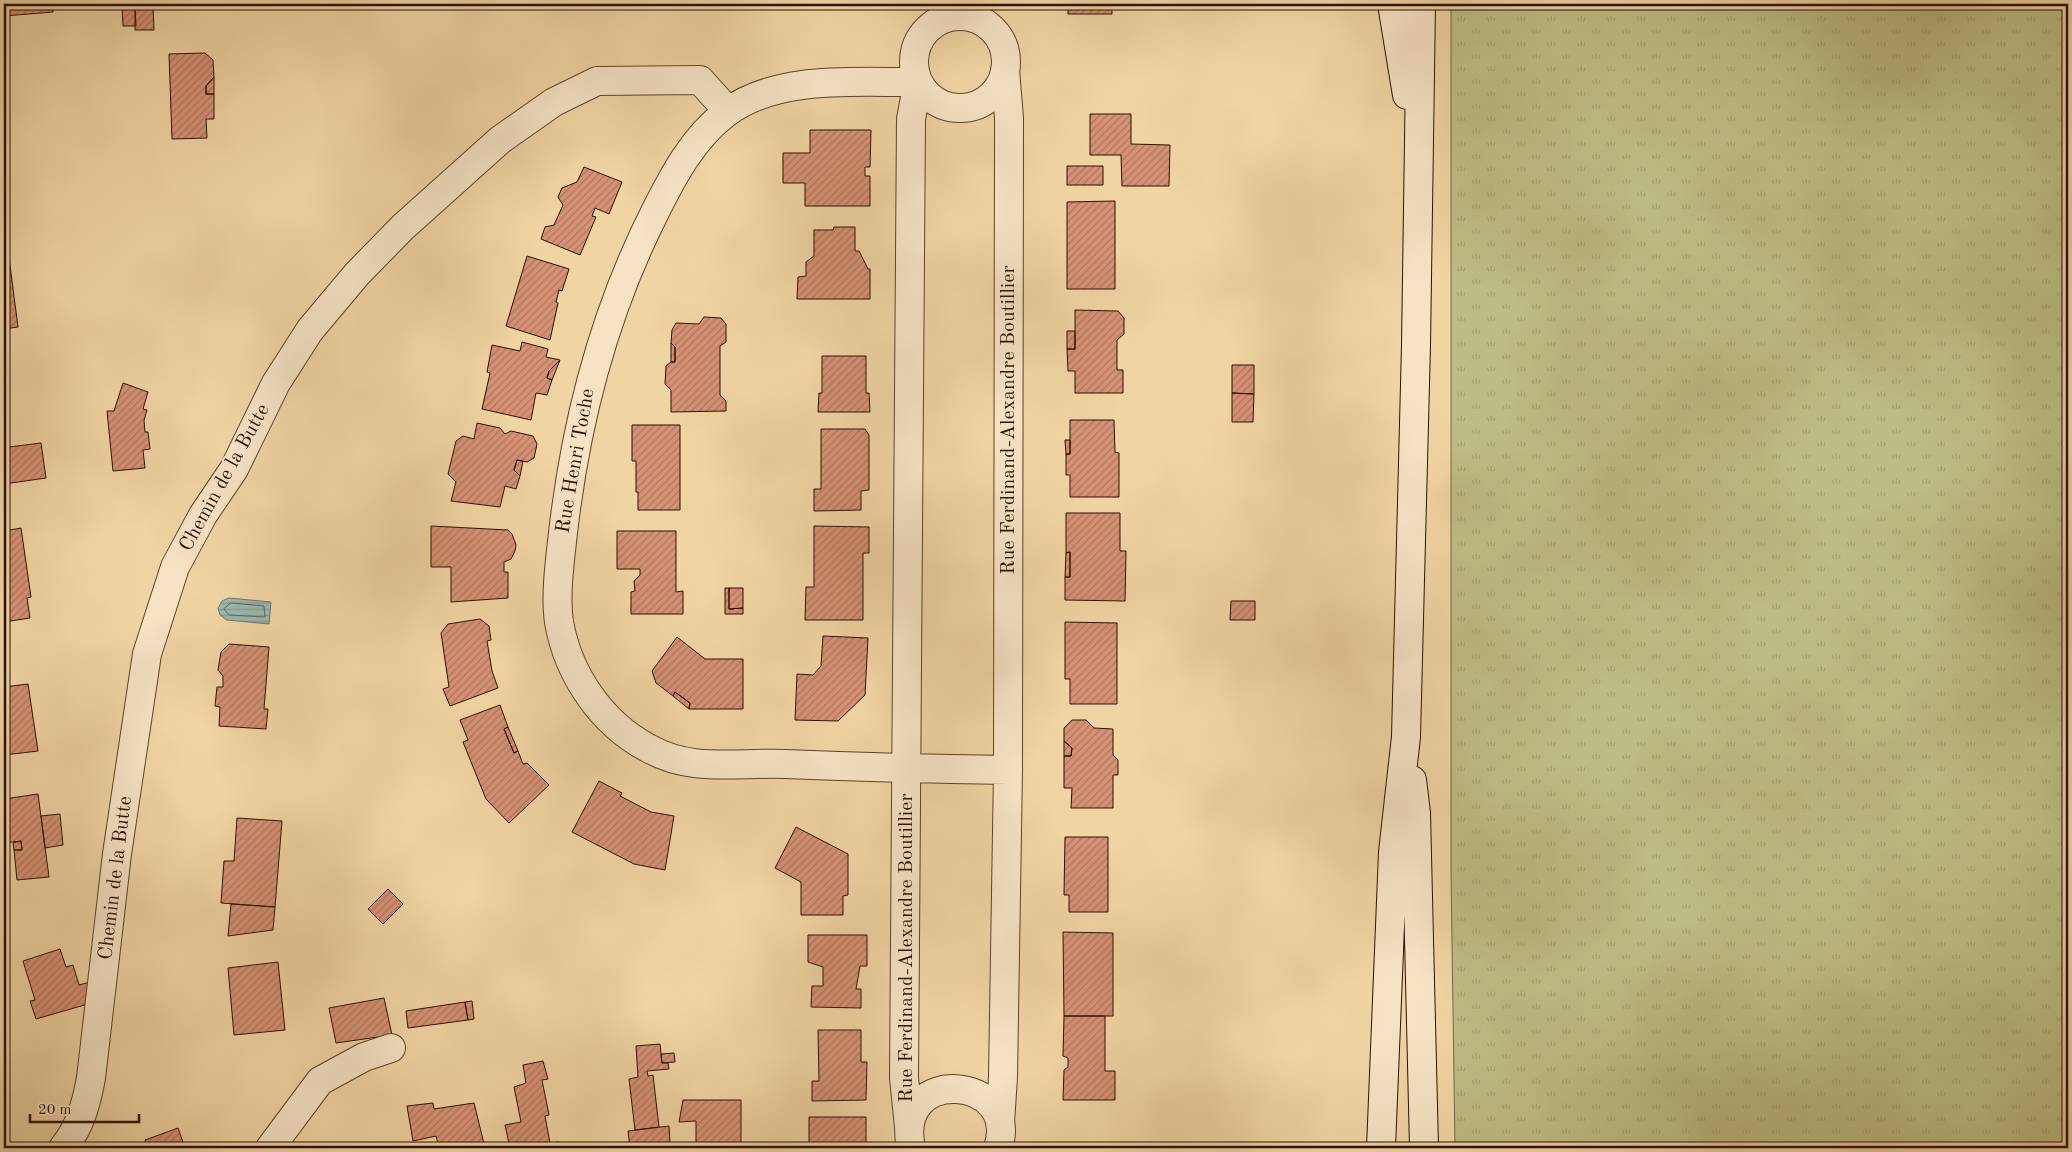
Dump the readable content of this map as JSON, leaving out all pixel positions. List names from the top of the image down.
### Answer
{
  "streets": {
    "street": ["Rue Ferdinand-Alexandre Boutillier", "Rue Henri Toche", "Chemin de la Butte"]
  },
  "crossings": [
    ["Rue Ferdinand-Alexandre Boutillier", "Rue Henri Toche"],
    ["Rue Henri Toche", "Chemin de la Butte"]
  ],
  "scale_bar": "20 m"
}
